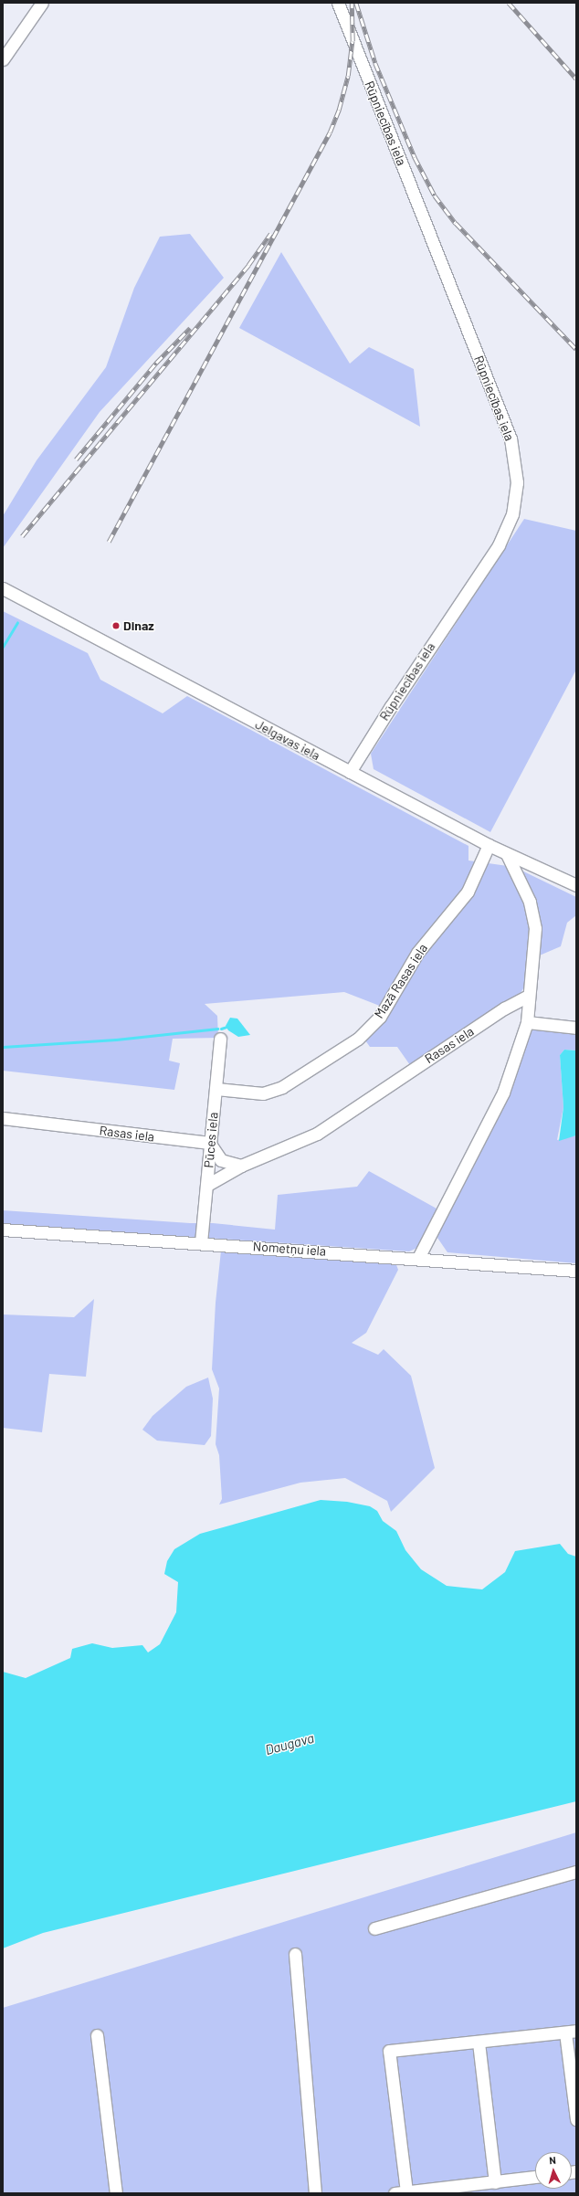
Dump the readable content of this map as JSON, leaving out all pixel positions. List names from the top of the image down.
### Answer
{
  "streets": {
    "street": [
      "Rūpniecības iela",
      "Jelgavas iela",
      "Mazā Rasas iela",
      "Rasas iela",
      "Pūces iela",
      "Nometņu iela"
    ]
  },
  "crossings": [
    ["Rūpniecības iela", "Jelgavas iela"],
    ["Jelgavas iela", "Mazā Rasas iela"],
    ["Mazā Rasas iela", "Pūces iela"],
    ["Rasas iela", "Pūces iela"],
    ["Pūces iela", "Nometņu iela"]
  ],
  "water": ["Daugava"],
  "places": ["Dinaz"],
  "north": "top"
}
